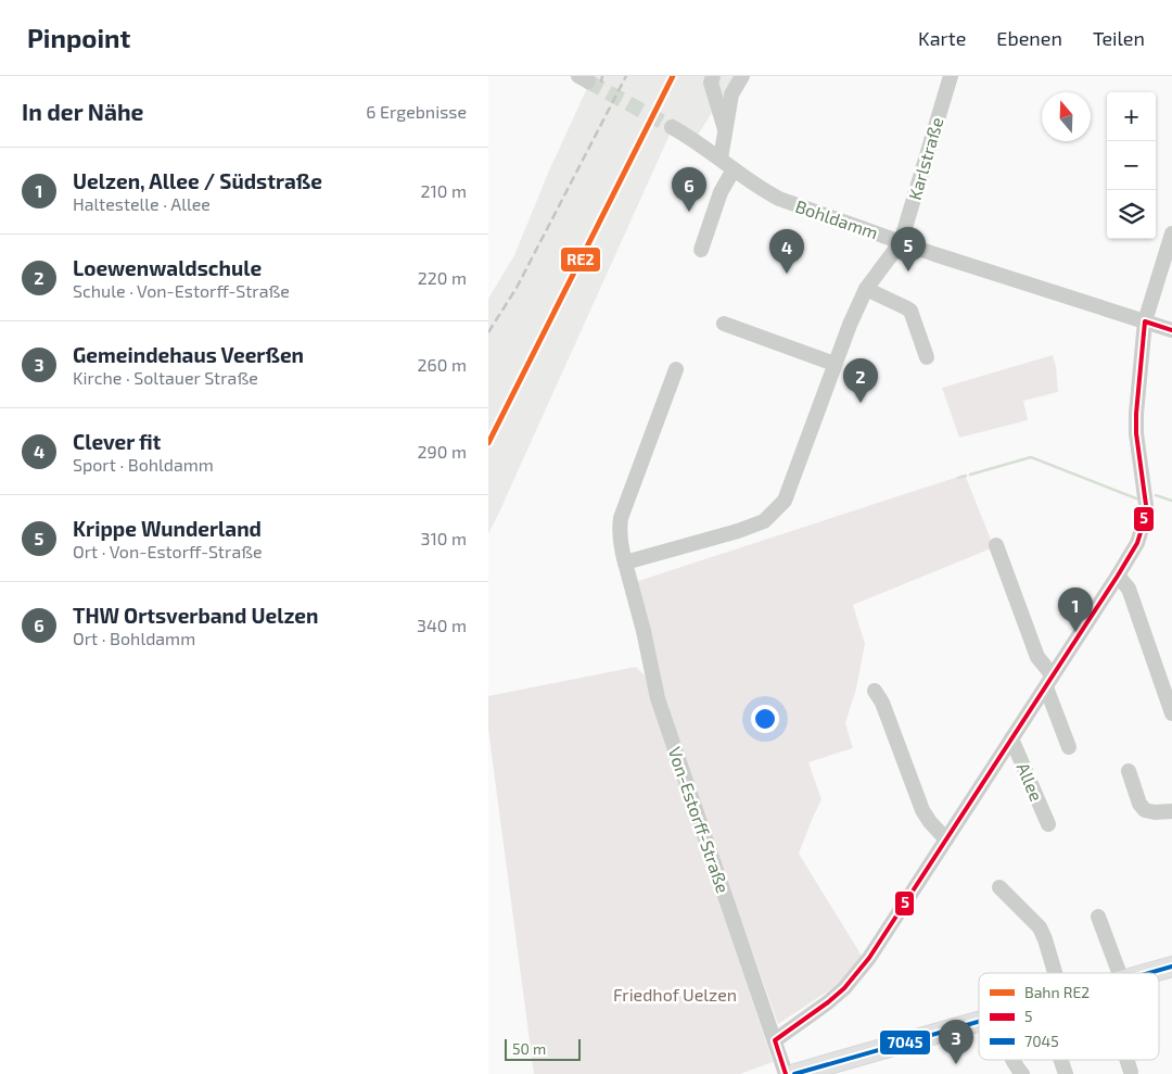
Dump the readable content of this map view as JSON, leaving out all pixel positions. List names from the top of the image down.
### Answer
{
  "streets": {
    "street": [
      "Karlstraße",
      "Bohldamm",
      "Allee",
      "Von-Estorff-Straße"
    ]
  },
  "crossings": [
    ["Karlstraße", "Bohldamm"],
    ["Bohldamm", "Allee"],
    ["Allee", "Von-Estorff-Straße"]
  ],
  "parks": ["Friedhof Uelzen"],
  "lines": ["rail line RE2", "transit line 5", "transit line 7045"],
  "legend": ["Bahn RE2", "5", "7045"],
  "scale_bar": "50 m",
  "north": "top",
  "page": {
    "header": "Pinpoint",
    "nav": ["Karte", "Ebenen", "Teilen"],
    "heading": ["In der Nähe", "6 Ergebnisse"],
    "map_buttons": ["+", "−"],
    "list": [
      {
        "mark": "1",
        "name": "Uelzen, Allee / Südstraße",
        "note": "Haltestelle · Allee",
        "value": "210 m"
      },
      {
        "mark": "2",
        "name": "Loewenwaldschule",
        "note": "Schule · Von-Estorff-Straße",
        "value": "220 m"
      },
      {
        "mark": "3",
        "name": "Gemeindehaus Veerßen",
        "note": "Kirche · Soltauer Straße",
        "value": "260 m"
      },
      {
        "mark": "4",
        "name": "Clever fit",
        "note": "Sport · Bohldamm",
        "value": "290 m"
      },
      {
        "mark": "5",
        "name": "Krippe Wunderland",
        "note": "Ort · Von-Estorff-Straße",
        "value": "310 m"
      },
      {
        "mark": "6",
        "name": "THW Ortsverband Uelzen",
        "note": "Ort · Bohldamm",
        "value": "340 m"
      }
    ],
    "pins": [
      "6",
      "5",
      "4",
      "2",
      "1",
      "3"
    ],
    "scale": "50 m"
  }
}
